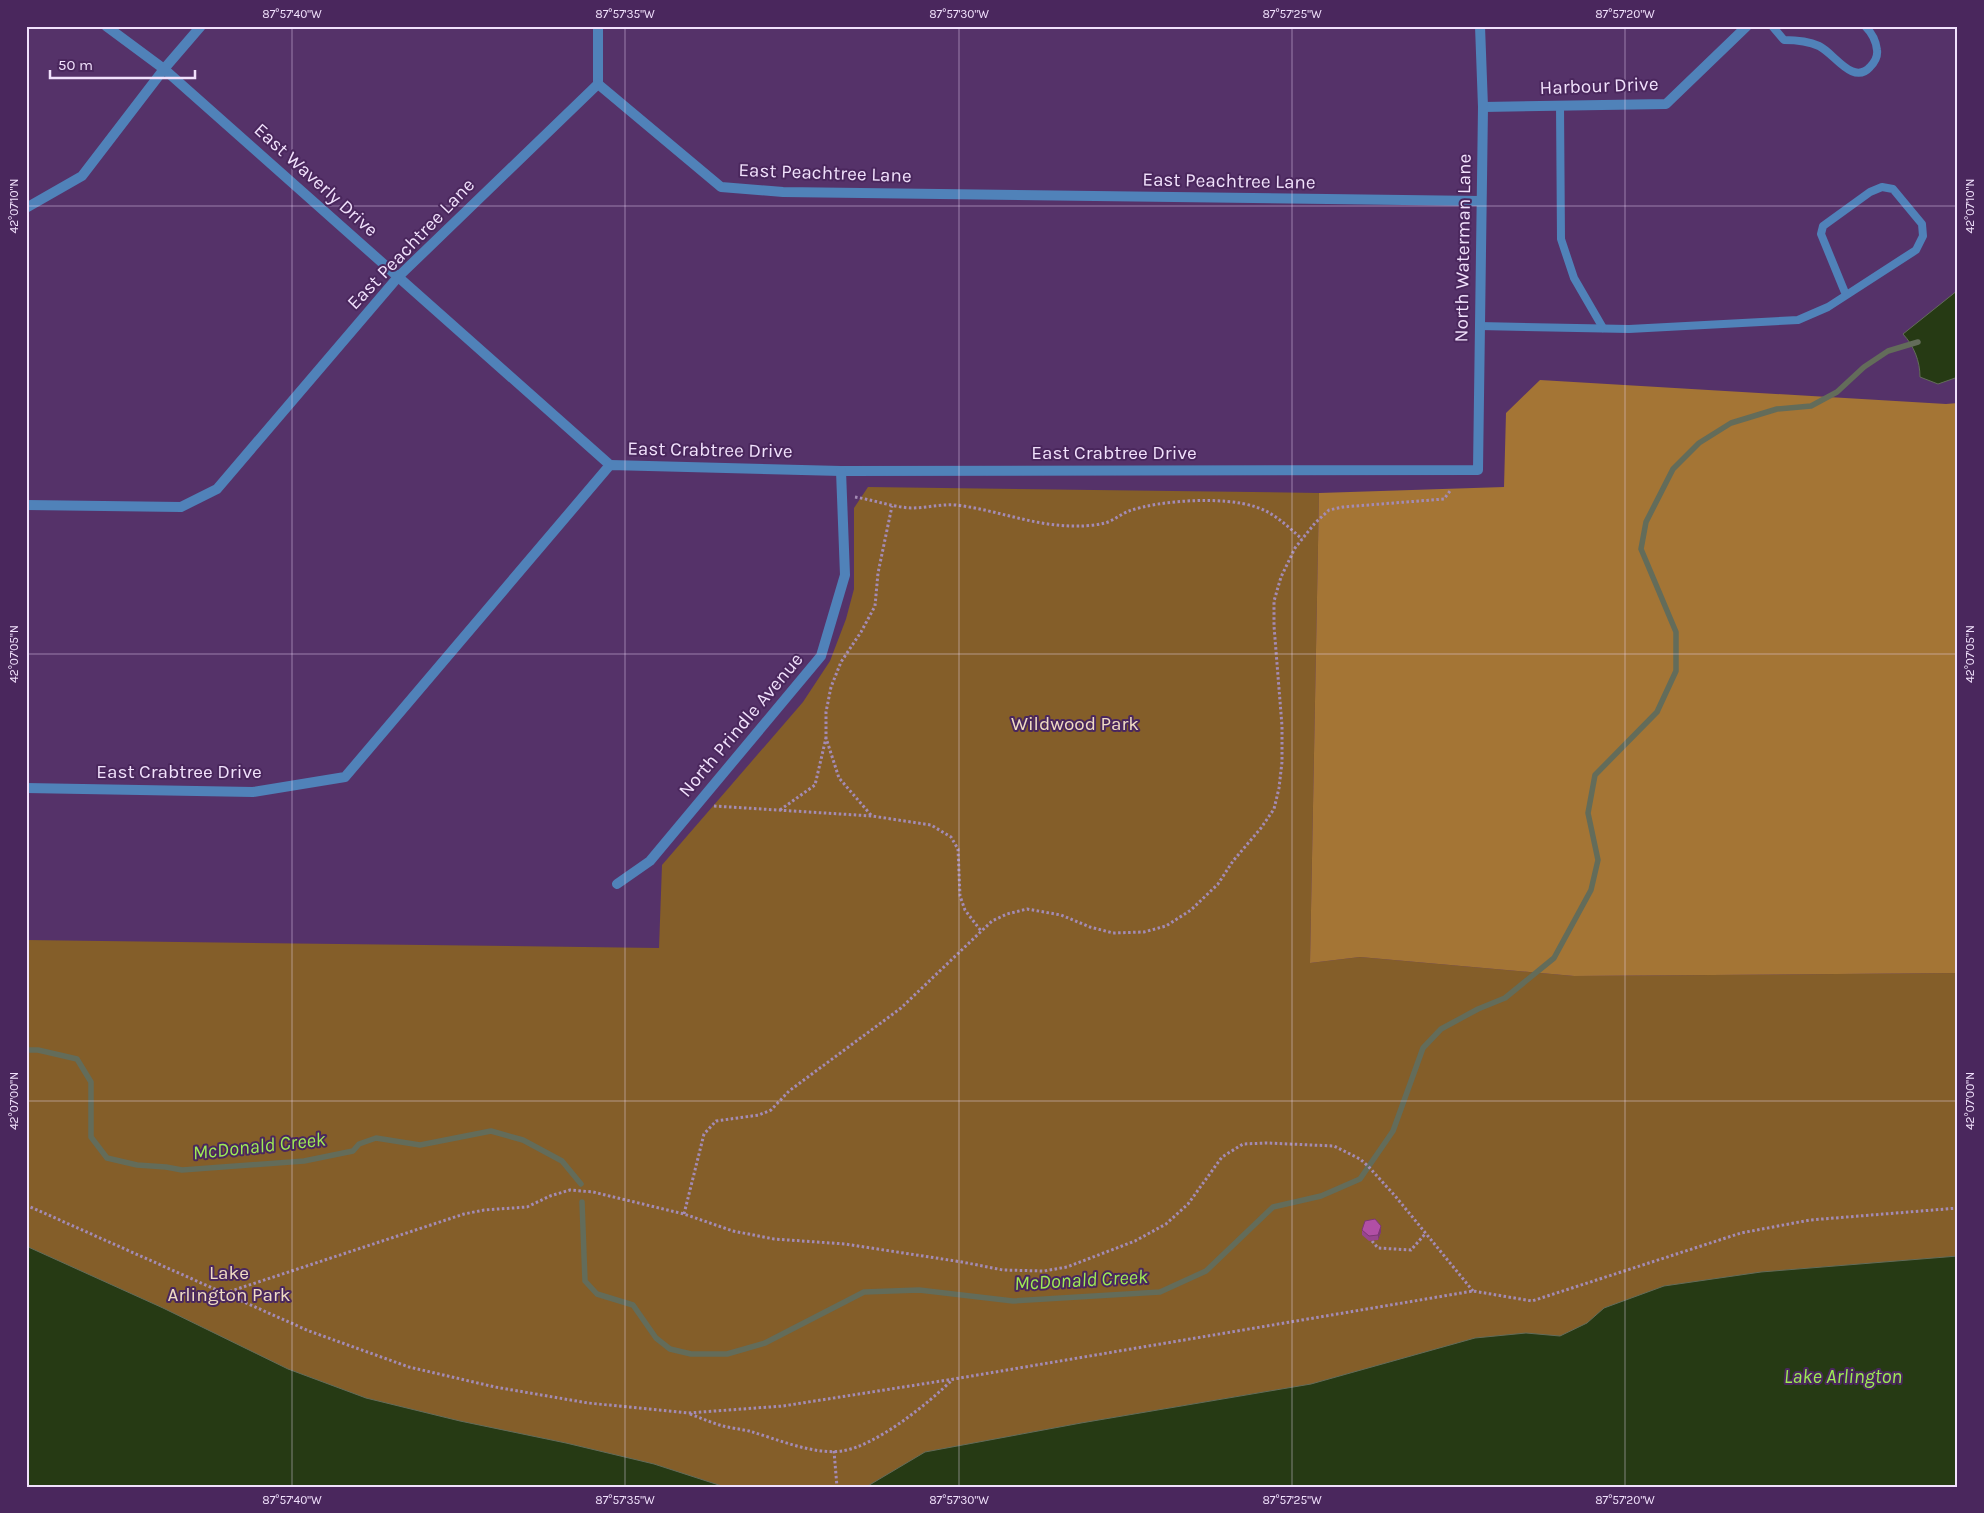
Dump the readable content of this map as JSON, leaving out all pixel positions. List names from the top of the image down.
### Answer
{
  "streets": {
    "street": [
      "Harbour Drive",
      "East Peachtree Lane",
      "East Waverly Drive",
      "North Waterman Lane",
      "East Crabtree Drive",
      "North Prindle Avenue"
    ]
  },
  "crossings": [
    ["Harbour Drive", "North Waterman Lane"],
    ["East Peachtree Lane", "East Waverly Drive"],
    ["East Peachtree Lane", "North Waterman Lane"],
    ["East Waverly Drive", "East Crabtree Drive"],
    ["North Waterman Lane", "East Crabtree Drive"],
    ["East Crabtree Drive", "North Prindle Avenue"]
  ],
  "water": ["McDonald Creek", "Lake Arlington"],
  "parks": ["Wildwood Park", "Lake Arlington Park"],
  "scale_bar": "50 m",
  "coordinates": [
    "87°57'40\"W",
    "87°57'35\"W",
    "87°57'30\"W",
    "87°57'25\"W",
    "87°57'20\"W",
    "42°07'10\"N",
    "42°07'05\"N",
    "42°07'00\"N"
  ]
}
